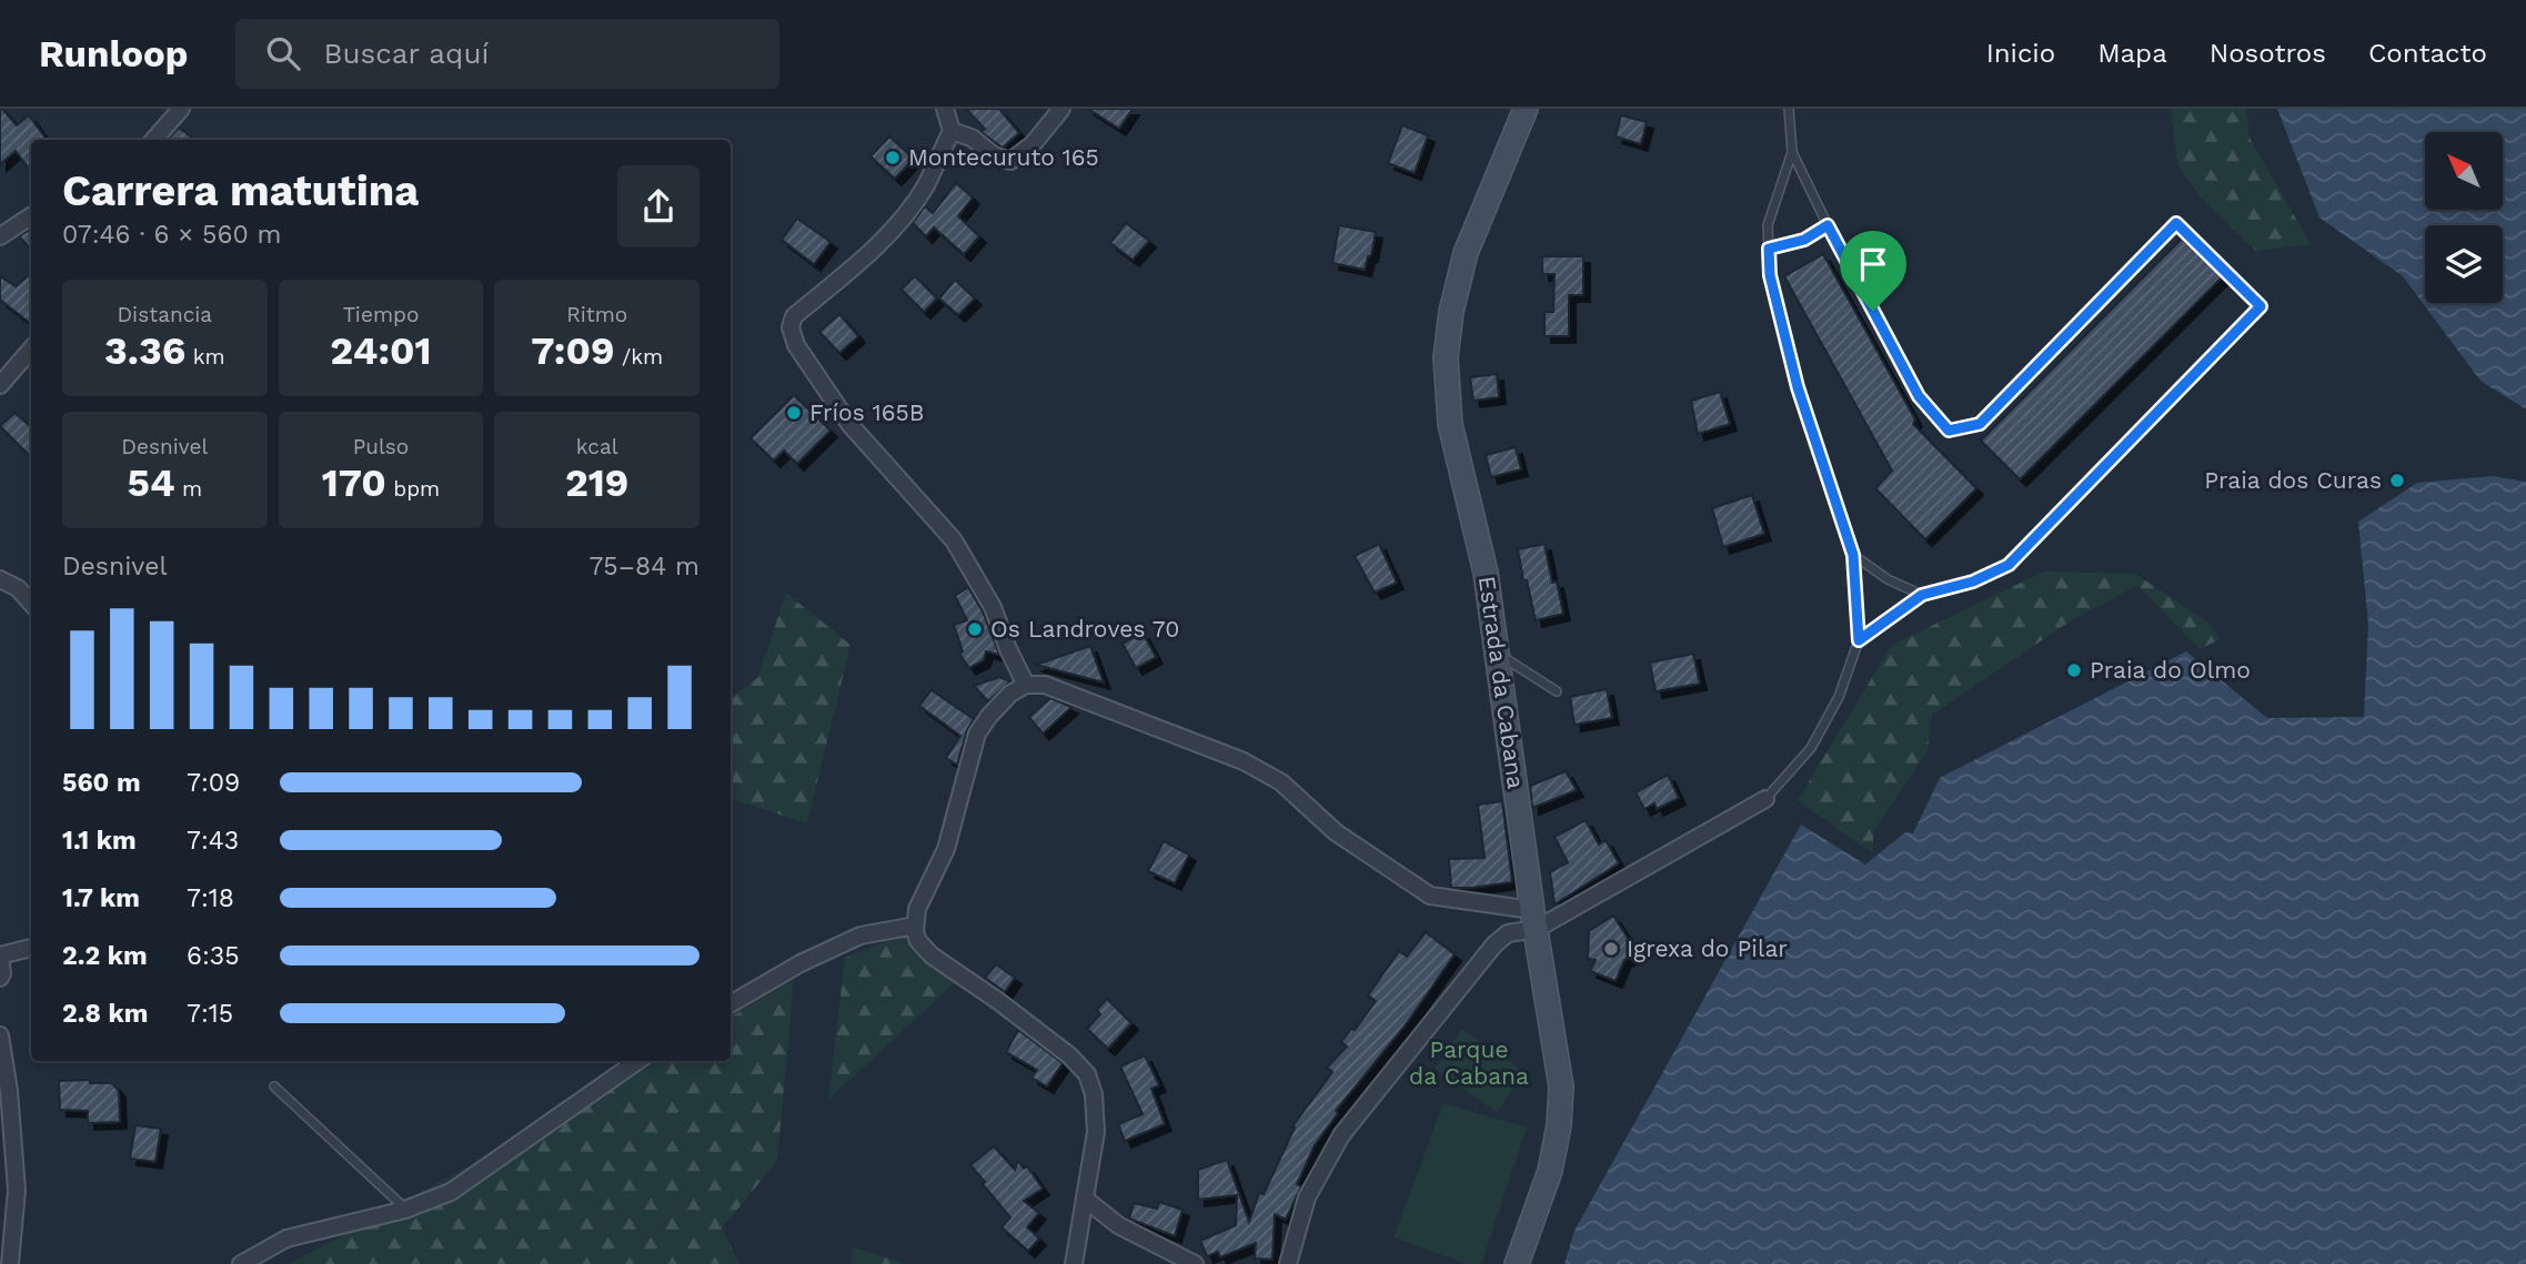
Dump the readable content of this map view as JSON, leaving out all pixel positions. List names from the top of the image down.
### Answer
{
  "streets": {
    "main road": ["Estrada da Cabana"]
  },
  "parks": ["Parque da Cabana"],
  "places": [
    "Montecuruto 165",
    "Fríos 165B",
    "Praia dos Curas",
    "Os Landroves 70",
    "Praia do Olmo",
    "Igrexa do Pilar"
  ],
  "north": "top left",
  "page": {
    "header": "Runloop",
    "search": "Buscar aquí",
    "nav": [
      "Inicio",
      "Mapa",
      "Nosotros",
      "Contacto"
    ],
    "heading": ["Carrera matutina", "07:46 · 6 × 560 m"],
    "stats": [
      ["Distancia", "3.36 km"],
      ["Tiempo", "24:01"],
      ["Ritmo", "7:09 /km"],
      ["Desnivel", "54 m"],
      ["Pulso", "170 bpm"],
      ["kcal", "219"]
    ],
    "chart": ["Desnivel", "75–84 m"],
    "list": [
      {
        "name": "560 m",
        "note": "7:09"
      },
      {
        "name": "1.1 km",
        "note": "7:43"
      },
      {
        "name": "1.7 km",
        "note": "7:18"
      },
      {
        "name": "2.2 km",
        "note": "6:35"
      },
      {
        "name": "2.8 km",
        "note": "7:15"
      }
    ]
  }
}
